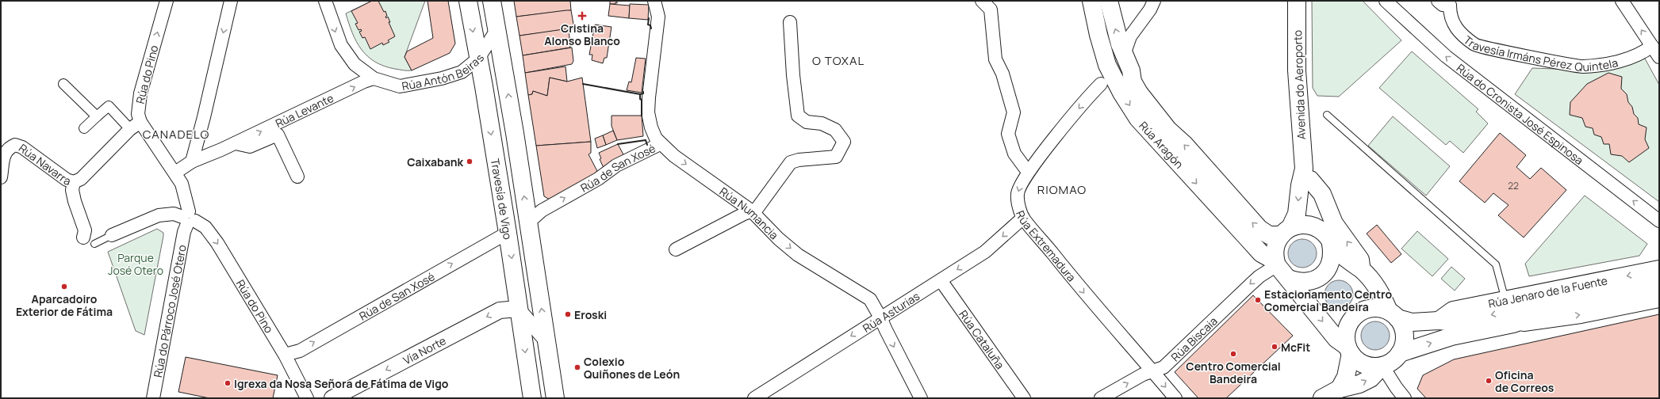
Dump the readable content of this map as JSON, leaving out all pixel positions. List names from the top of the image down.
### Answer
{
  "streets": {
    "main road": [
      "Avenida do Aeroporto",
      "Rúa Aragón",
      "Travesía de Vigo",
      "Rúa Jenaro de la Fuente"
    ],
    "street": [
      "Travesía Irmáns Pérez Quintela",
      "Rúa Antón Beiras",
      "Rúa do Pino",
      "Rúa Levante",
      "Rúa do Cronista José Espinosa",
      "Rúa Navarra",
      "Rúa de San Xosé",
      "Rúa Numancia",
      "Rúa Extremadura",
      "Rúa do Párroco José Otero",
      "Rúa Asturias",
      "Rúa Cataluña",
      "Rúa Biscaia",
      "Vía Norte"
    ]
  },
  "crossings": [
    ["Rúa Antón Beiras", "Rúa Levante"],
    ["Rúa Antón Beiras", "Travesía de Vigo"],
    ["Rúa do Pino", "Rúa Levante"],
    ["Rúa do Pino", "Rúa Navarra"],
    ["Rúa do Pino", "Rúa de San Xosé"],
    ["Rúa do Pino", "Rúa do Párroco José Otero"],
    ["Avenida do Aeroporto", "Rúa Aragón"],
    ["Avenida do Aeroporto", "Rúa Biscaia"],
    ["Rúa Aragón", "Rúa Extremadura"],
    ["Rúa Aragón", "Rúa Jenaro de la Fuente"],
    ["Rúa Aragón", "Rúa Biscaia"],
    ["Rúa de San Xosé", "Travesía de Vigo"],
    ["Rúa de San Xosé", "Rúa Numancia"],
    ["Travesía de Vigo", "Vía Norte"],
    ["Rúa Numancia", "Rúa Asturias"],
    ["Rúa Extremadura", "Rúa Asturias"],
    ["Rúa Extremadura", "Rúa Biscaia"],
    ["Rúa Asturias", "Rúa Cataluña"]
  ],
  "one_way": [
    "Rúa Antón Beiras",
    "Rúa Levante",
    "Rúa do Cronista José Espinosa",
    "Rúa de San Xosé",
    "Rúa Numancia",
    "Rúa Asturias",
    "Vía Norte"
  ],
  "districts": ["O TOXAL", "CANADELO", "RIOMAO"],
  "parks": ["Parque José Otero"],
  "places": {
    "health": ["Cristina Alonso Blanco"],
    "other": [
      "Caixabank",
      "Aparcadoiro Exterior de Fátima",
      "Estacionamento Centro Comercial Bandeira",
      "Eroski",
      "McFit",
      "Centro Comercial Bandeira",
      "Colexio Quiñones de León",
      "Oficina de Correos",
      "Igrexa da Nosa Señora de Fátima de Vigo"
    ]
  },
  "house_numbers": ["22"]
}
